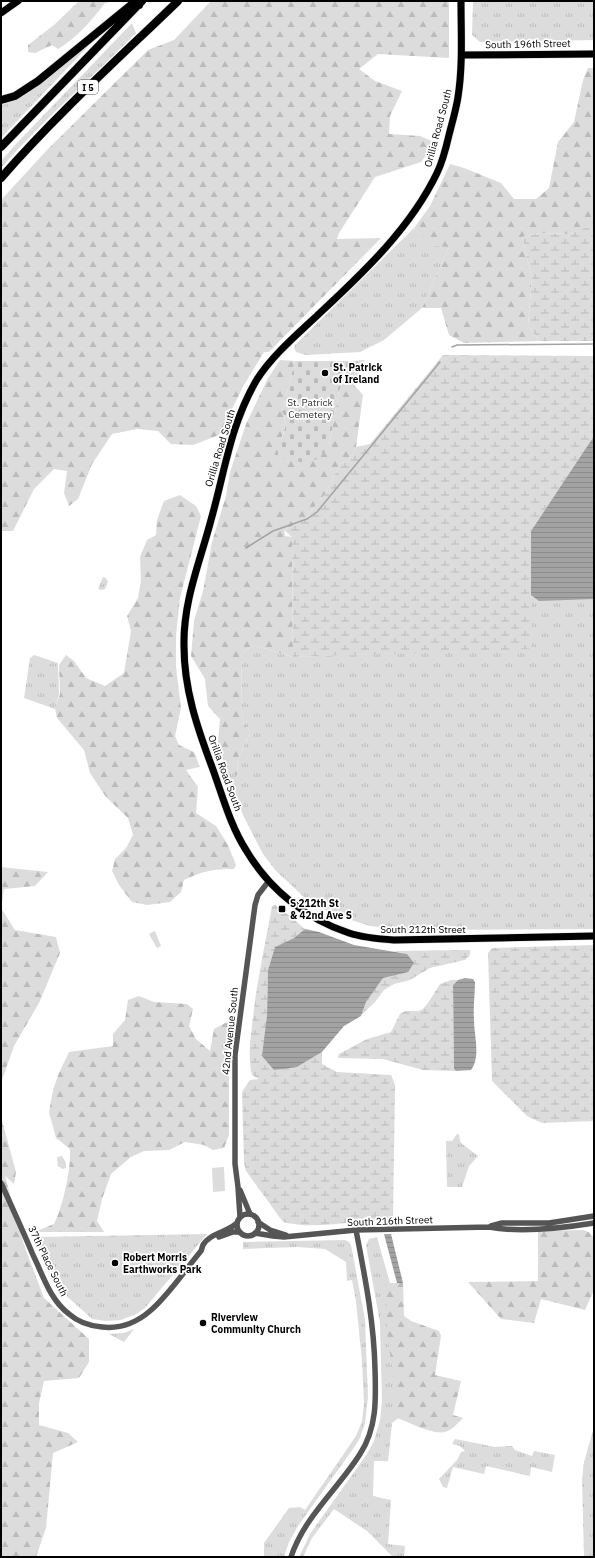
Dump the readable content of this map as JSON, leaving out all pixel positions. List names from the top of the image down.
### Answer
{
  "streets": {
    "highway": ["I 5"],
    "main road": ["South 196th Street", "Orillia Road South", "South 212th Street"],
    "street": ["42nd Avenue South", "South 216th Street", "37th Place South"]
  },
  "crossings": [
    ["South 196th Street", "Orillia Road South"],
    ["Orillia Road South", "South 212th Street"],
    ["Orillia Road South", "42nd Avenue South"],
    ["South 212th Street", "42nd Avenue South"],
    ["42nd Avenue South", "South 216th Street"]
  ],
  "parks": ["St. Patrick Cemetery"],
  "places": {
    "other": ["St. Patrick of Ireland", "Robert Morris Earthworks Park", "Riverview Community Church"],
    "transit": ["S 212th St & 42nd Ave S"]
  }
}
